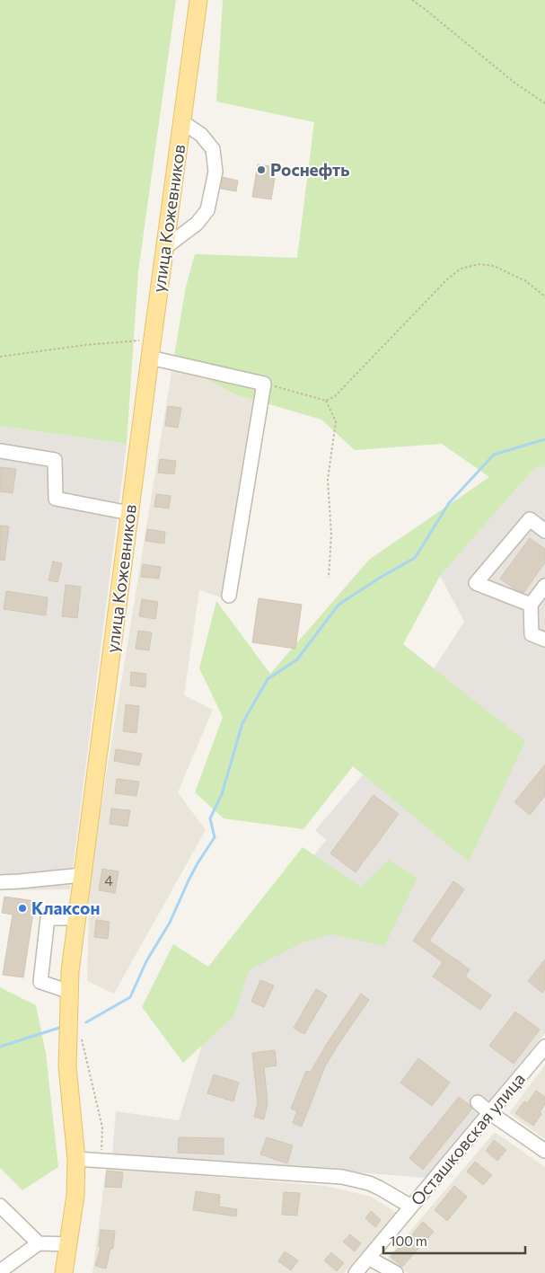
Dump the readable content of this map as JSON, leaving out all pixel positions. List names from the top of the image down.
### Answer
{
  "streets": {
    "main road": ["улица Кожевников"],
    "street": ["Осташковская улица"]
  },
  "places": ["Роснефть", "Клаксон"],
  "house_numbers": ["4"],
  "scale_bar": "100 m"
}
